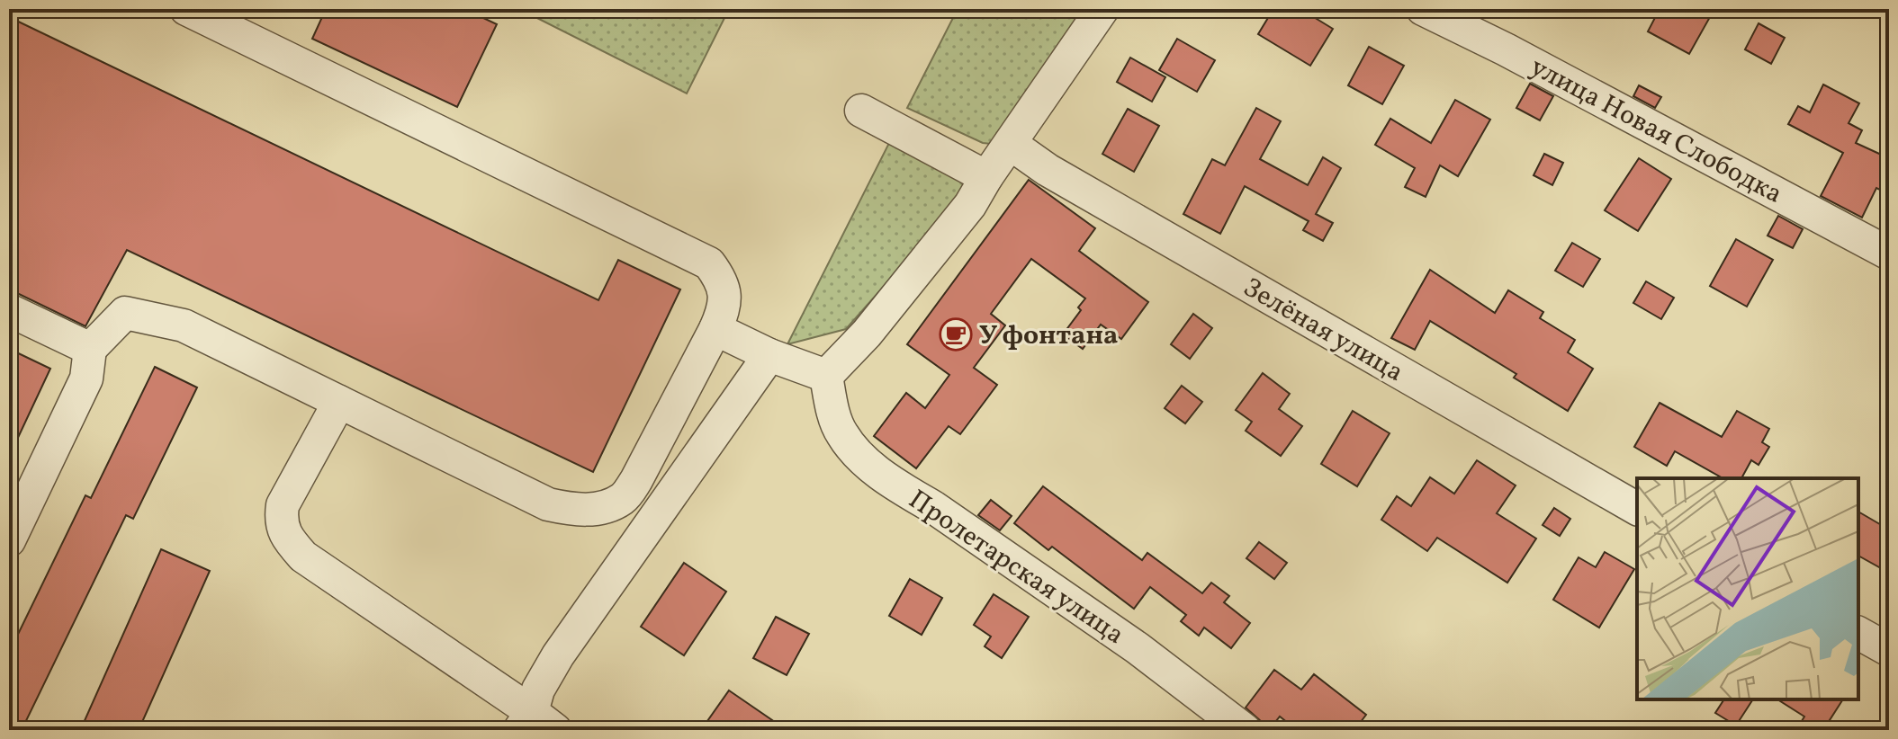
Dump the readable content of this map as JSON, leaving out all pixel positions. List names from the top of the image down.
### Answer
{
  "streets": {
    "street": ["улица Новая Слободка", "Зелёная улица", "Пролетарская улица"]
  },
  "places": {
    "cafe": ["У фонтана"]
  }
}
